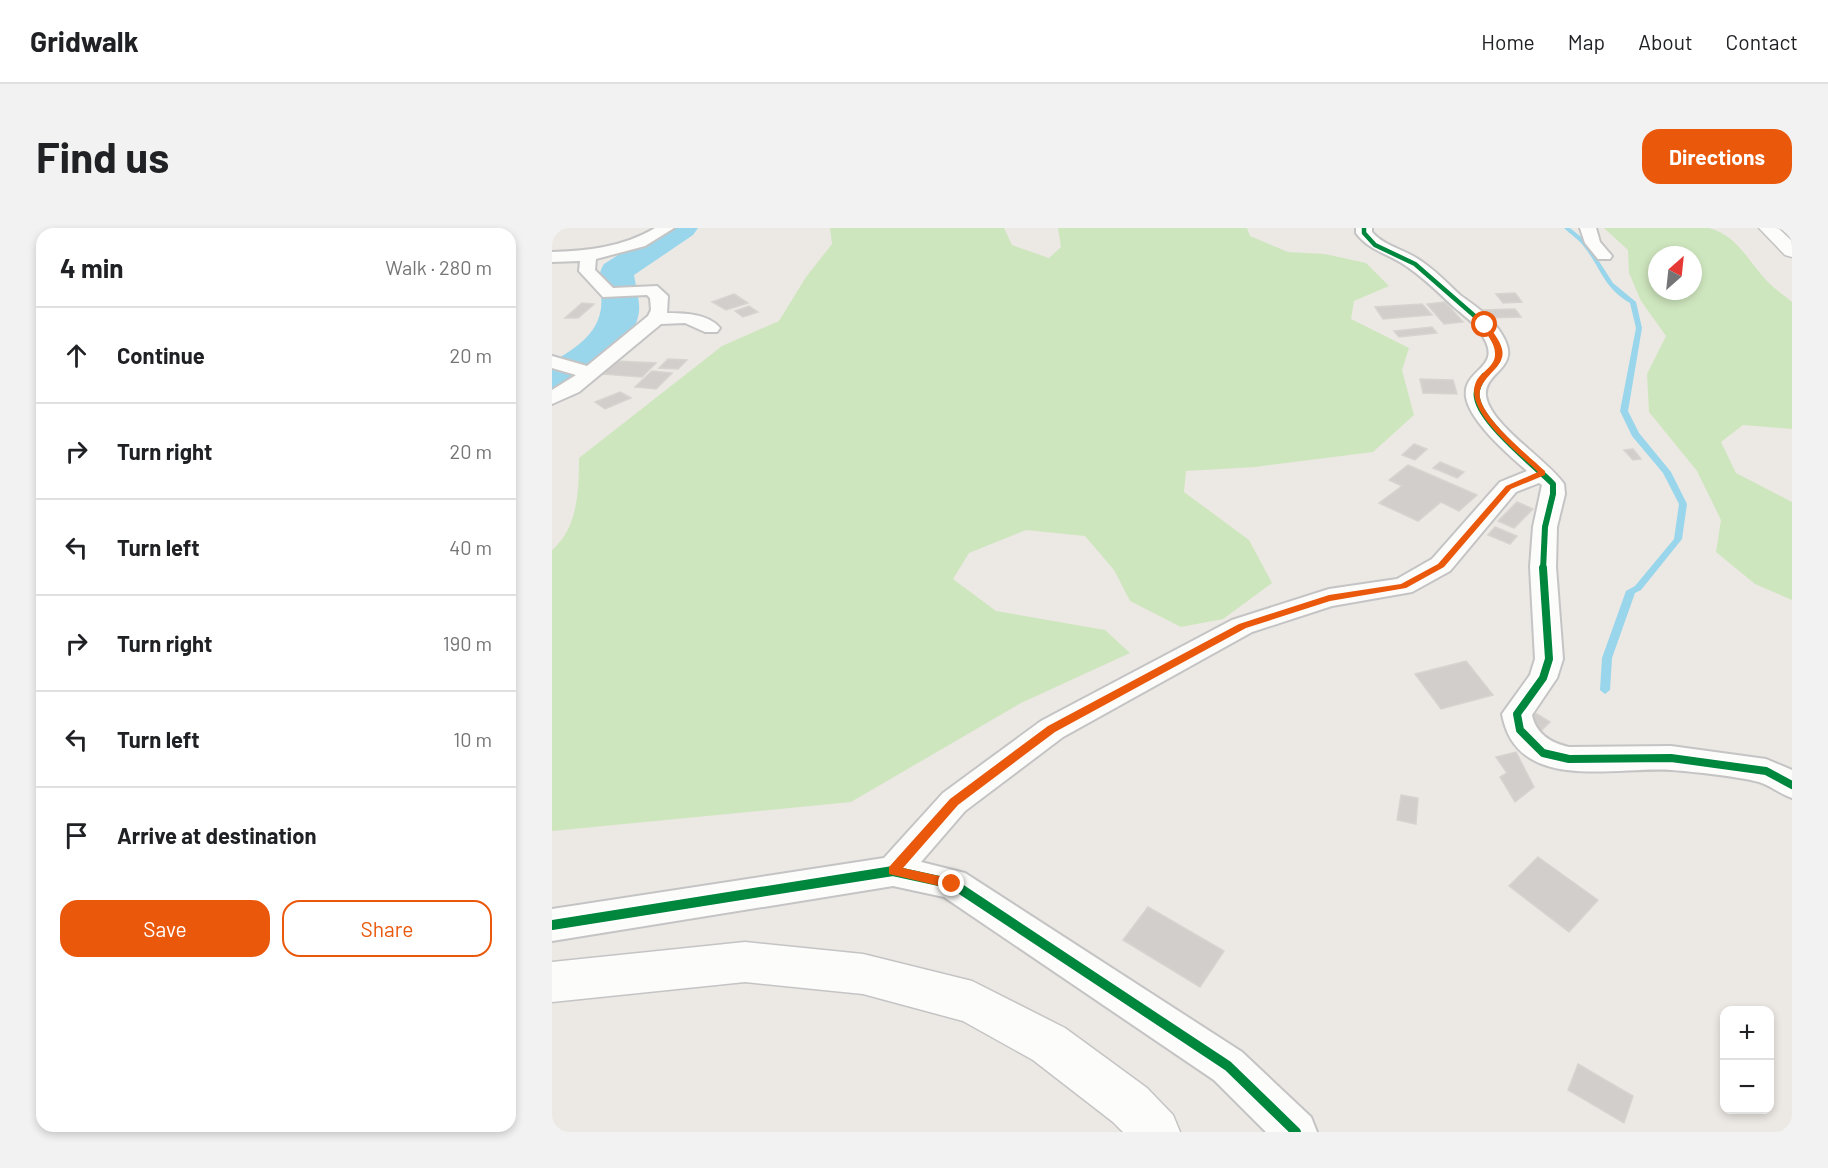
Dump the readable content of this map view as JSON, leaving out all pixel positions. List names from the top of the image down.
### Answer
{
  "north": "top right",
  "page": {
    "header": "Gridwalk",
    "nav": [
      "Home",
      "Map",
      "About",
      "Contact"
    ],
    "buttons": [
      "Directions",
      ["Save", "Share"]
    ],
    "title": "Find us",
    "heading": ["4 min", "Walk · 280 m"],
    "list": [
      ["Continue", "20 m"],
      ["Turn right", "20 m"],
      ["Turn left", "40 m"],
      ["Turn right", "190 m"],
      ["Turn left", "10 m"],
      "Arrive at destination"
    ],
    "map_buttons": ["+", "−"]
  }
}
